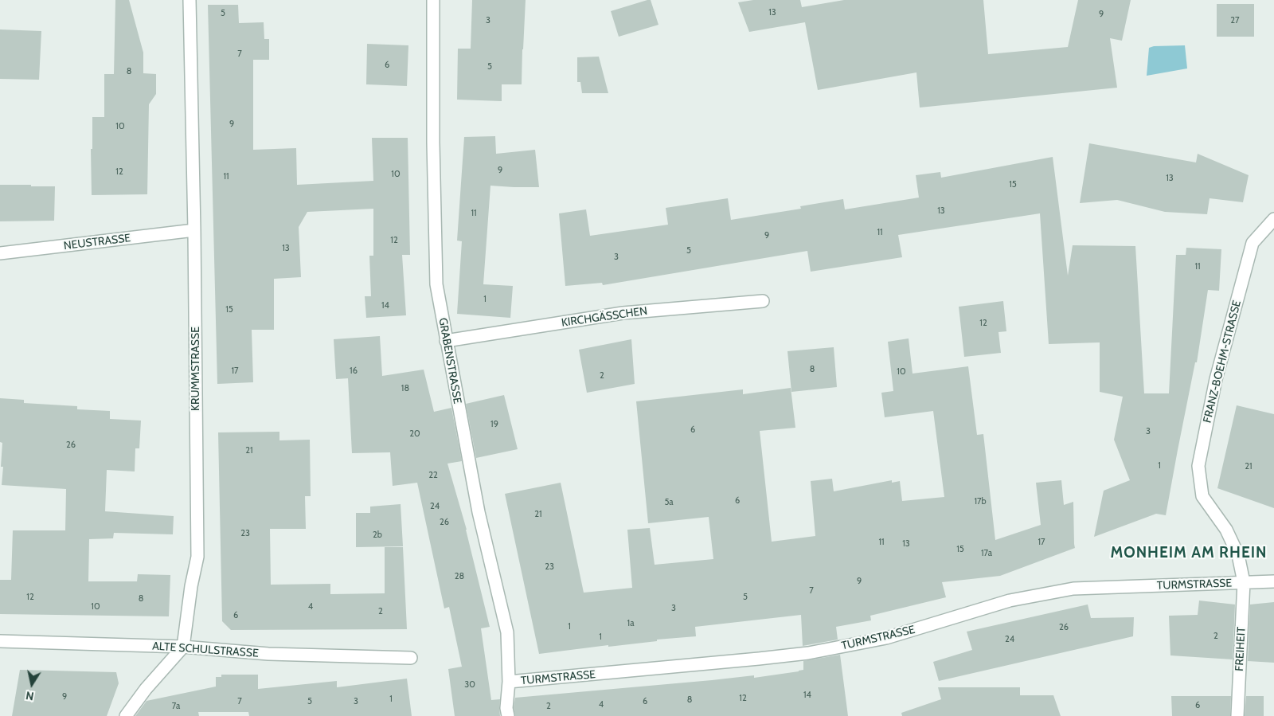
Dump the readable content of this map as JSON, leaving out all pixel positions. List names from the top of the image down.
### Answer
{
  "streets": {
    "street": [
      "NEUSTRASSE",
      "KIRCHGÄSSCHEN",
      "GRABENSTRASSE",
      "FRANZ-BOEHM-STRASSE",
      "KRUMMSTRASSE",
      "TURMSTRASSE",
      "FREIHEIT",
      "ALTE SCHULSTRASSE"
    ]
  },
  "crossings": [
    ["NEUSTRASSE", "KRUMMSTRASSE"],
    ["KIRCHGÄSSCHEN", "GRABENSTRASSE"],
    ["GRABENSTRASSE", "TURMSTRASSE"],
    ["FRANZ-BOEHM-STRASSE", "TURMSTRASSE"],
    ["KRUMMSTRASSE", "ALTE SCHULSTRASSE"],
    ["TURMSTRASSE", "FREIHEIT"]
  ],
  "districts": ["MONHEIM AM RHEIN"],
  "house_numbers": [
    "13",
    "5",
    "9",
    "3",
    "27",
    "7",
    "6",
    "5",
    "8",
    "9",
    "10",
    "9",
    "12",
    "10",
    "11",
    "13",
    "15",
    "13",
    "11",
    "11",
    "9",
    "12",
    "13",
    "5",
    "3",
    "11",
    "1",
    "14",
    "15",
    "12",
    "8",
    "17",
    "16",
    "10",
    "2",
    "18",
    "19",
    "6",
    "3",
    "20",
    "26",
    "21",
    "1",
    "21",
    "22",
    "6",
    "17b",
    "5a",
    "24",
    "21",
    "26",
    "23",
    "2b",
    "11",
    "17",
    "13",
    "15",
    "17a",
    "23",
    "28",
    "9",
    "7",
    "12",
    "5",
    "8",
    "10",
    "4",
    "3",
    "2",
    "6",
    "1a",
    "1",
    "26",
    "2",
    "1",
    "24",
    "30",
    "14",
    "9",
    "12",
    "1",
    "8",
    "7",
    "5",
    "3",
    "6",
    "4",
    "6",
    "7a",
    "2"
  ],
  "north": "bottom"
}
